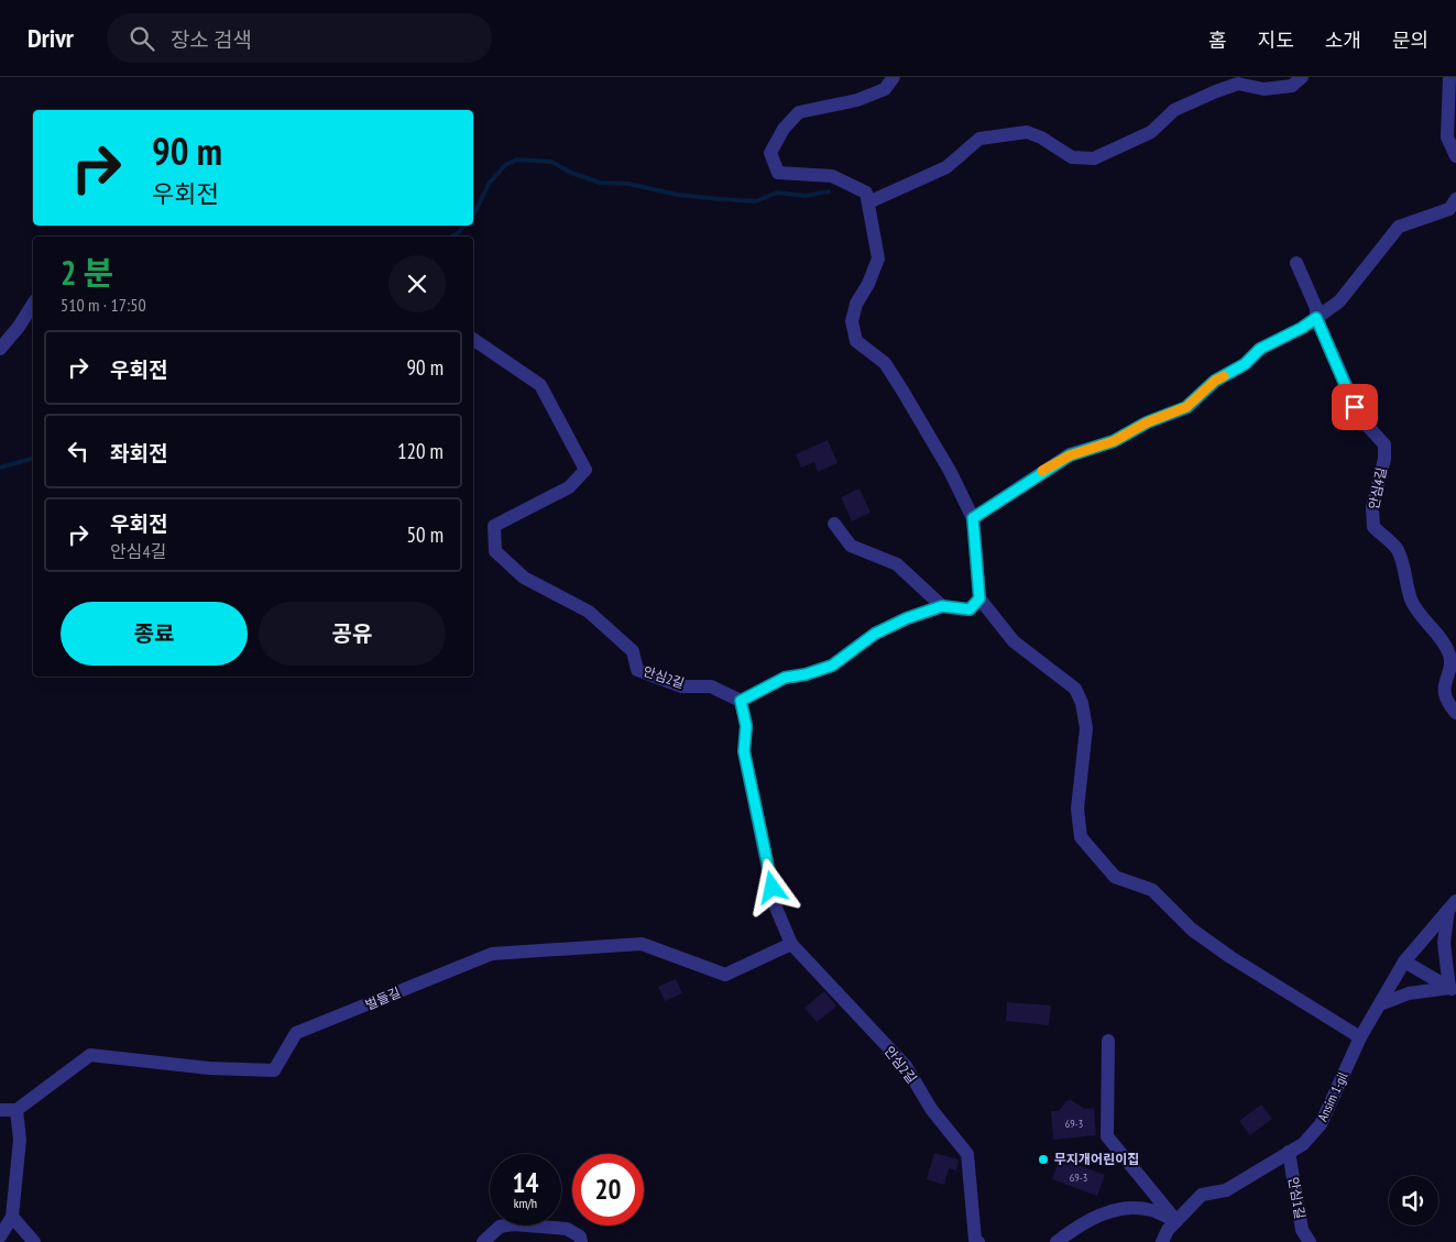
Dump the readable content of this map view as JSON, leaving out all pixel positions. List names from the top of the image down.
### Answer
{
  "streets": {
    "street": [
      "안심4길",
      "안심2길",
      "벌들길",
      "Ansim 1-gil",
      "안심1길"
    ]
  },
  "crossings": [
    ["안심2길", "벌들길"],
    ["Ansim 1-gil", "안심1길"]
  ],
  "places": ["무지개어린이집"],
  "house_numbers": ["69-3", "69-3"],
  "page": {
    "header": "Drivr",
    "search": "장소 검색",
    "nav": [
      "홈",
      "지도",
      "소개",
      "문의"
    ],
    "turn": ["90 m", "우회전"],
    "heading": ["2 분", "510 m · 17:50"],
    "list": [
      {
        "name": "우회전",
        "value": "90 m"
      },
      {
        "name": "좌회전",
        "value": "120 m"
      },
      {
        "name": "우회전",
        "note": "안심4길",
        "value": "50 m"
      }
    ],
    "buttons": ["종료", "공유"],
    "speed": "14 km/h",
    "limit": "20"
  }
}
